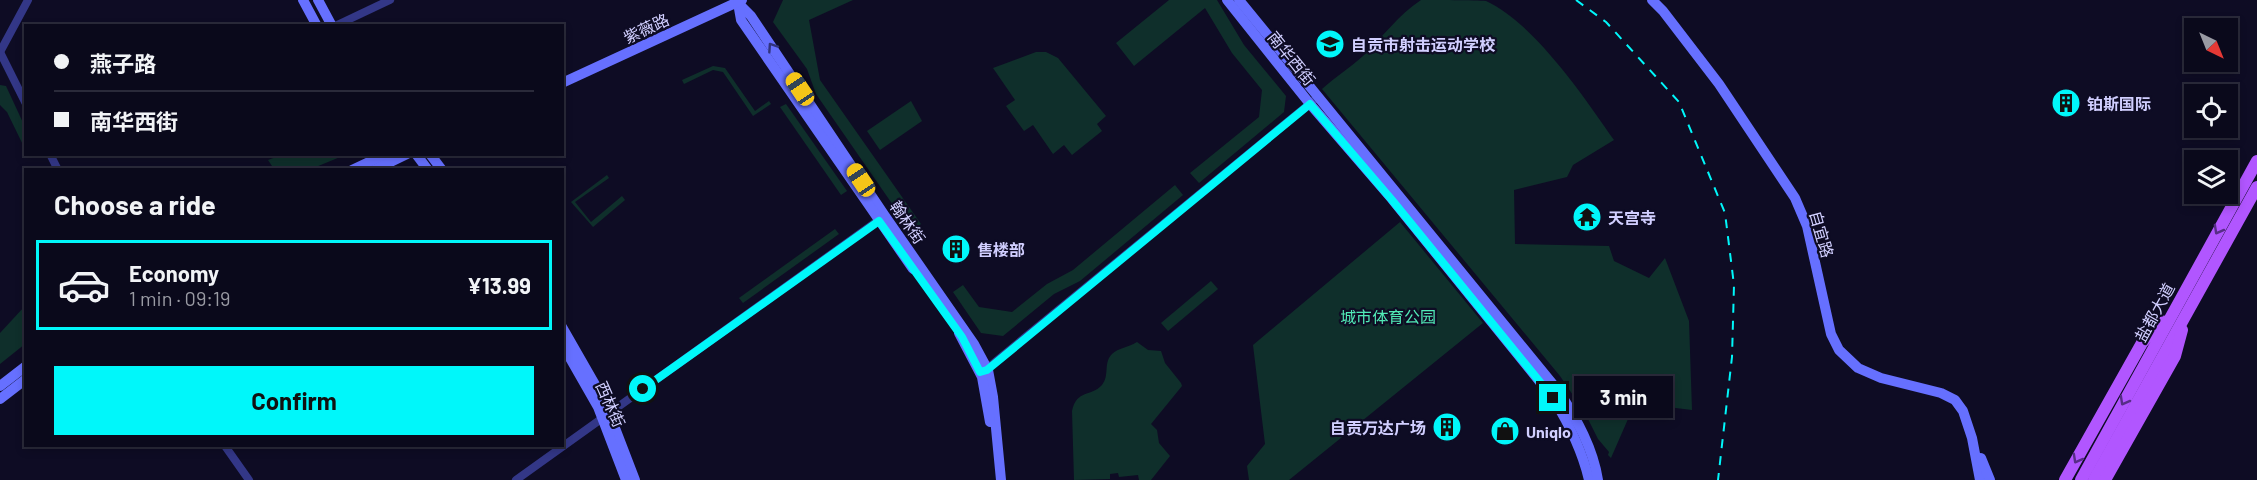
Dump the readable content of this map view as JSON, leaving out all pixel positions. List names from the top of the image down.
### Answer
{
  "streets": {
    "main road": [
      "紫薇路",
      "南华西街",
      "翰林街",
      "自宜路",
      "盐都大道",
      "西林街"
    ]
  },
  "crossings": [
    ["紫薇路", "翰林街"]
  ],
  "parks": ["城市体育公园"],
  "places": {
    "school or university": ["自贡市射击运动学校"],
    "building": ["铂斯国际", "售楼部", "自贡万达广场"],
    "temple": ["天宫寺"],
    "shop": ["Uniqlo"]
  },
  "north": "bottom right",
  "page": {
    "banner": ["燕子路", "南华西街"],
    "heading": "Choose a ride",
    "list": [
      {
        "name": "Economy",
        "note": "1 min · 09:19",
        "value": "¥13.99"
      }
    ],
    "buttons": "Confirm",
    "bubble": "3 min"
  }
}
